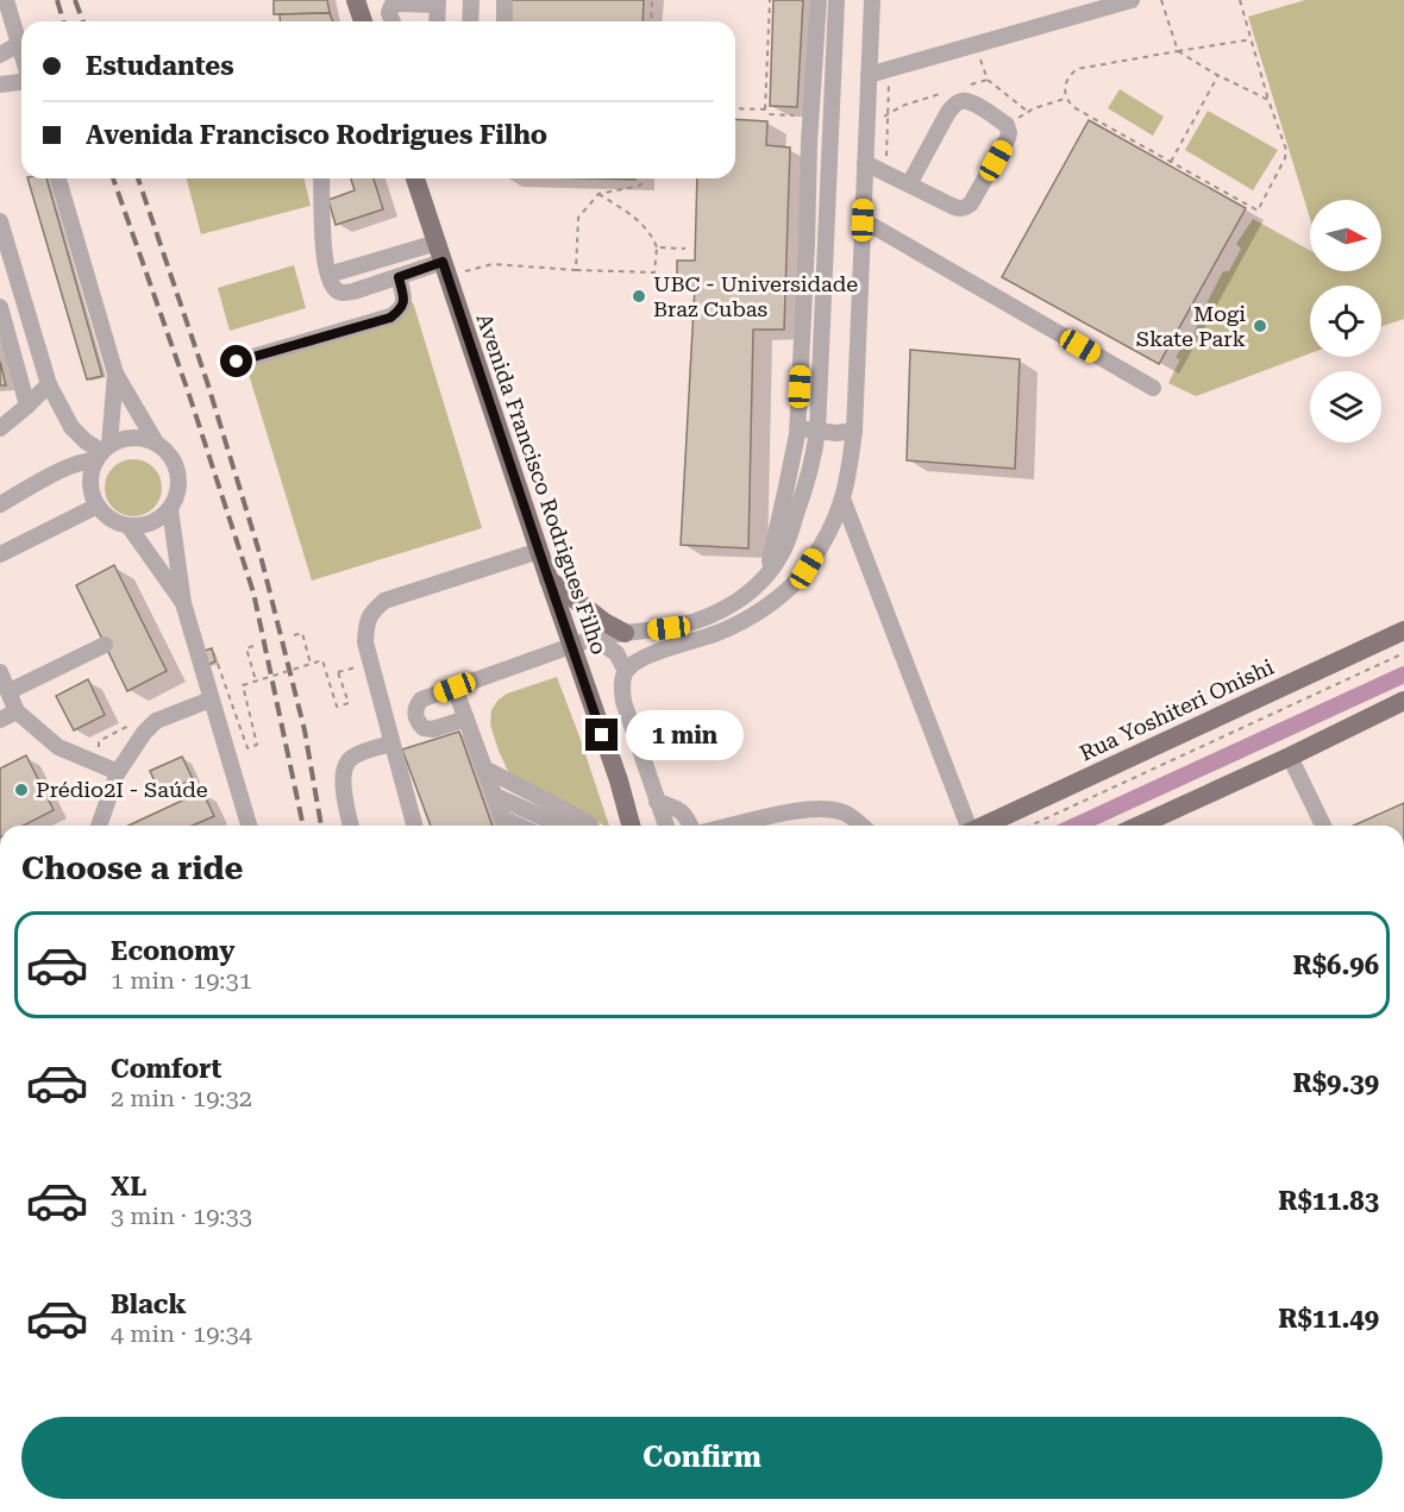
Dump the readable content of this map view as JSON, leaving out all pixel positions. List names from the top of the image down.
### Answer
{
  "streets": {
    "main road": ["Avenida Francisco Rodrigues Filho", "Rua Yoshiteri Onishi"]
  },
  "places": ["UBC - Universidade Braz Cubas", "Mogi Skate Park", "Prédio2I - Saúde"],
  "north": "right",
  "page": {
    "banner": ["Estudantes", "Avenida Francisco Rodrigues Filho"],
    "bubble": "1 min",
    "heading": "Choose a ride",
    "list": [
      {
        "name": "Economy",
        "note": "1 min · 19:31",
        "value": "R$6.96"
      },
      {
        "name": "Comfort",
        "note": "2 min · 19:32",
        "value": "R$9.39"
      },
      {
        "name": "XL",
        "note": "3 min · 19:33",
        "value": "R$11.83"
      },
      {
        "name": "Black",
        "note": "4 min · 19:34",
        "value": "R$11.49"
      }
    ],
    "buttons": "Confirm"
  }
}
